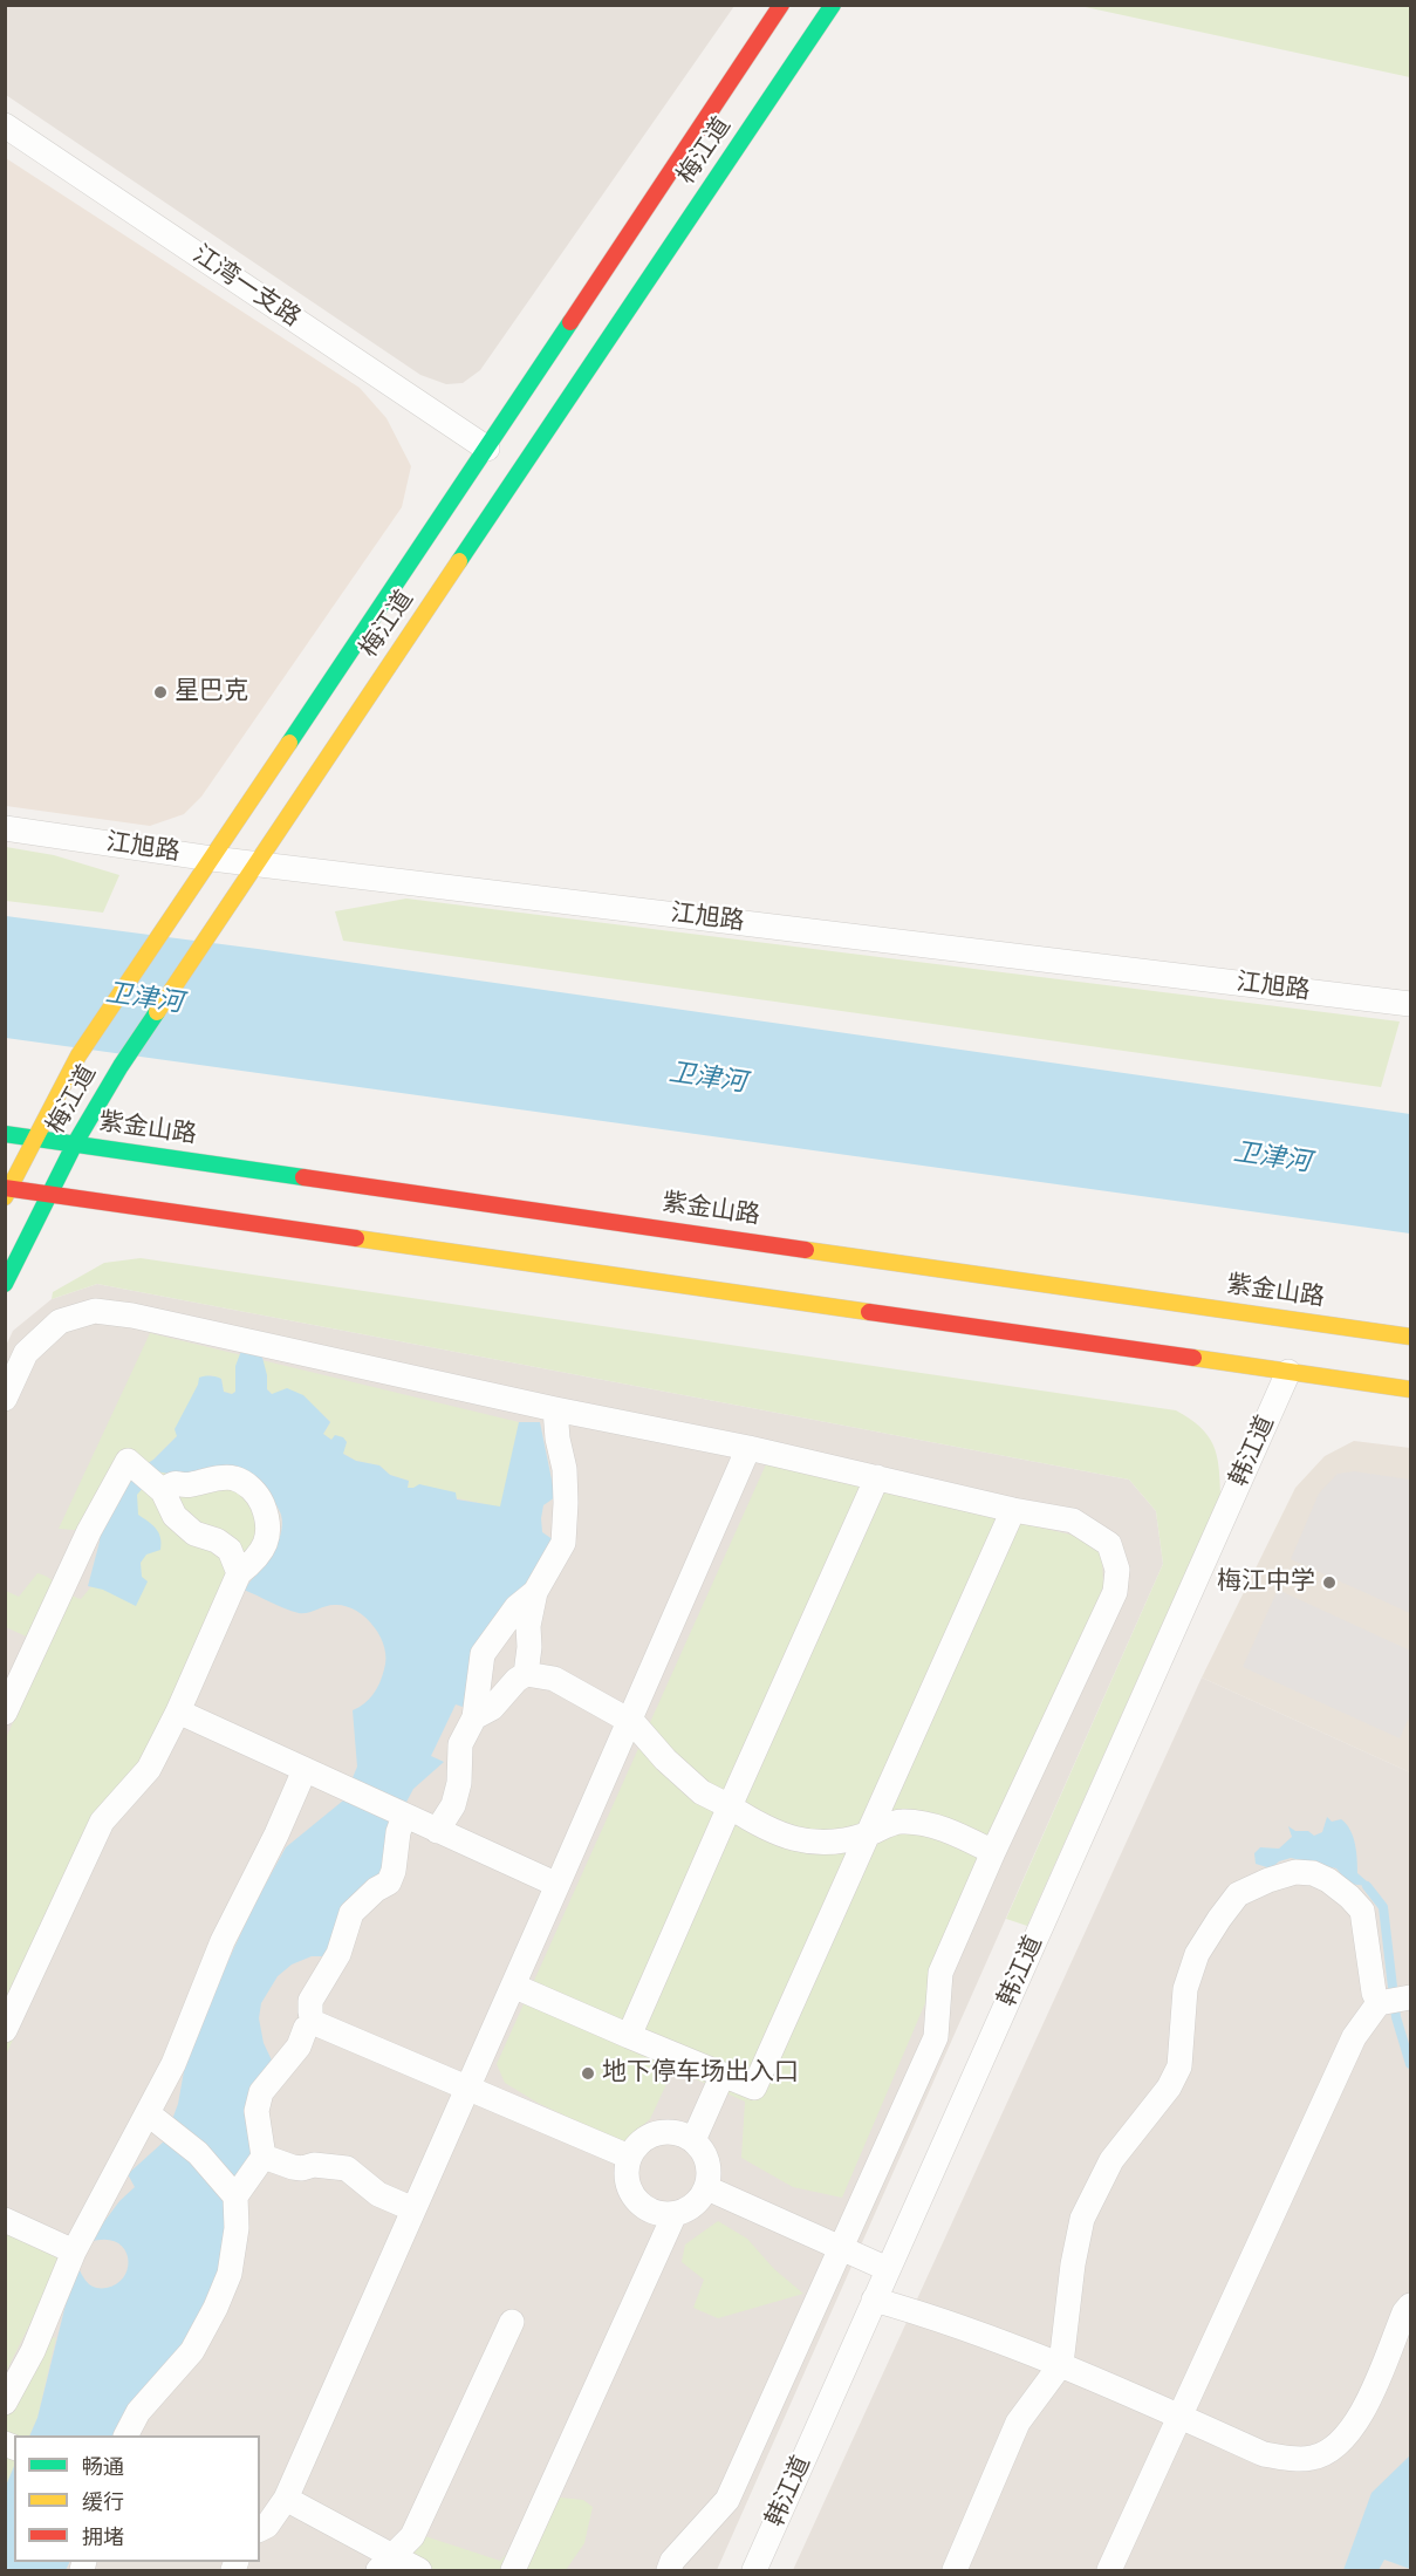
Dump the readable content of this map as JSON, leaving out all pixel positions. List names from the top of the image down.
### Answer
{
  "streets": {
    "street": [
      "梅江道",
      "江湾一支路",
      "江旭路",
      "紫金山路",
      "韩江道"
    ]
  },
  "crossings": [
    ["梅江道", "江湾一支路"],
    ["梅江道", "江旭路"],
    ["梅江道", "紫金山路"]
  ],
  "water": ["卫津河"],
  "places": ["星巴克", "梅江中学", "地下停车场出入口"],
  "legend": ["畅通", "缓行", "拥堵"]
}
